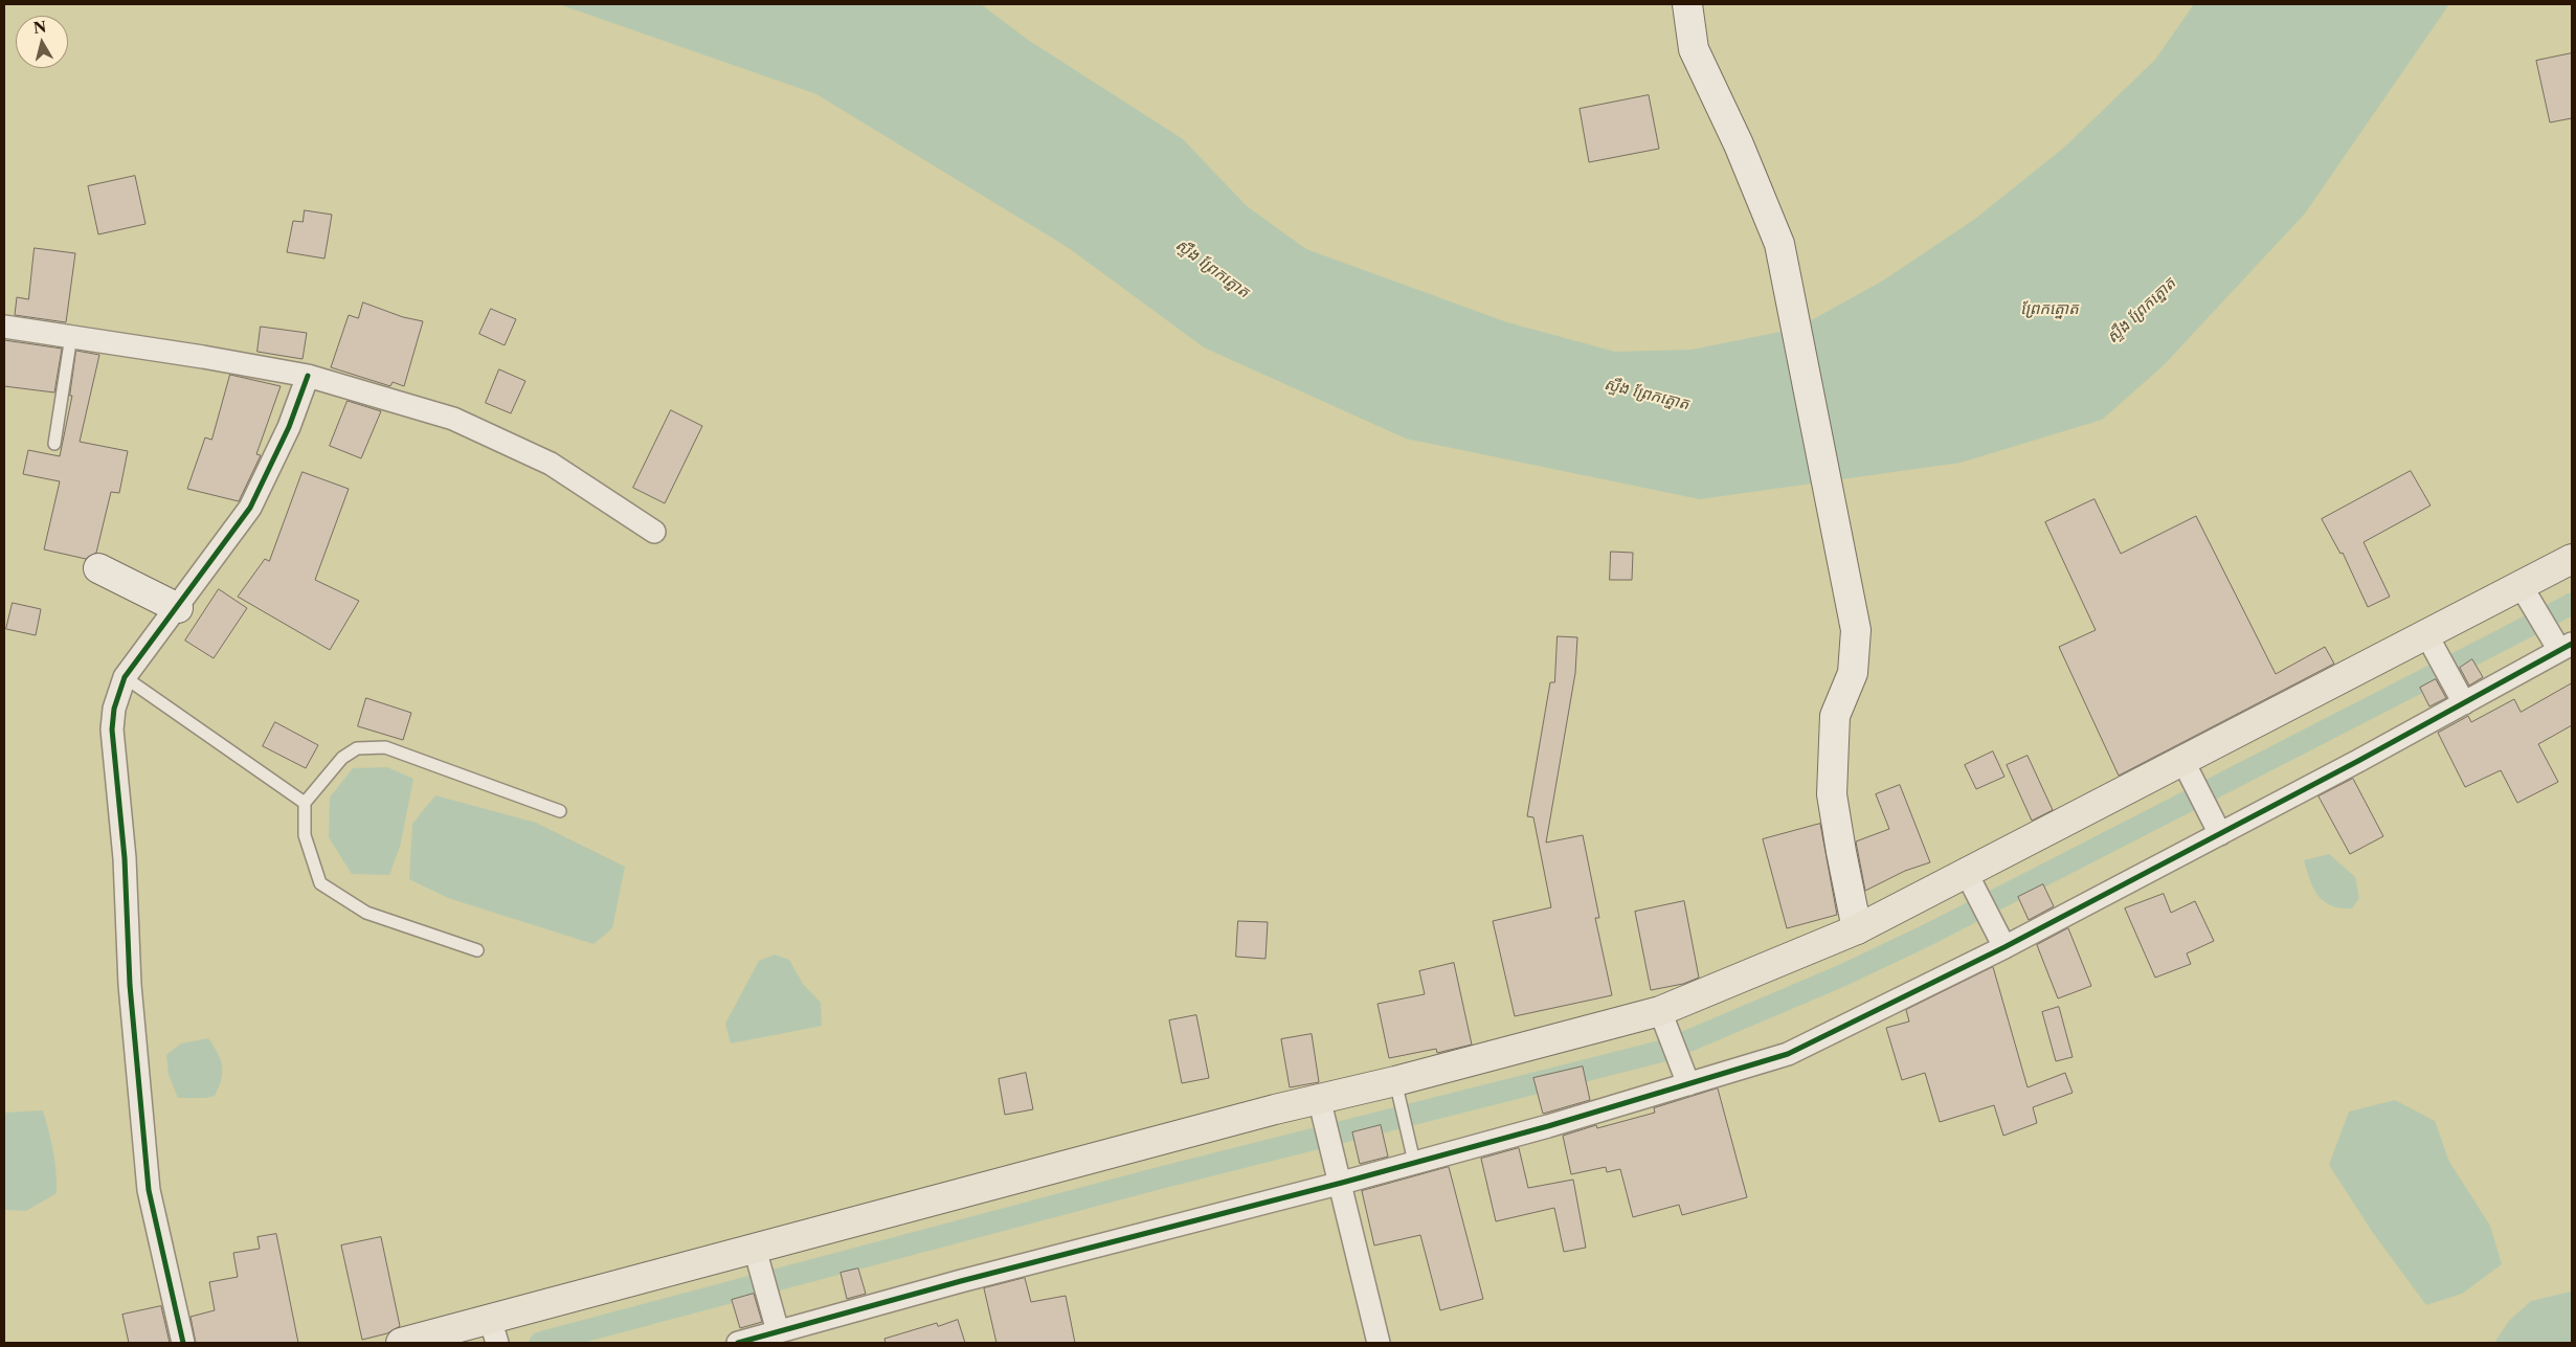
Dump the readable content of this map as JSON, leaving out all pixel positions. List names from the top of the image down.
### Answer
{
  "water": ["ស្ទឹង ព្រែកត្នោត", "ព្រែកត្នោត"],
  "north": "top"
}
